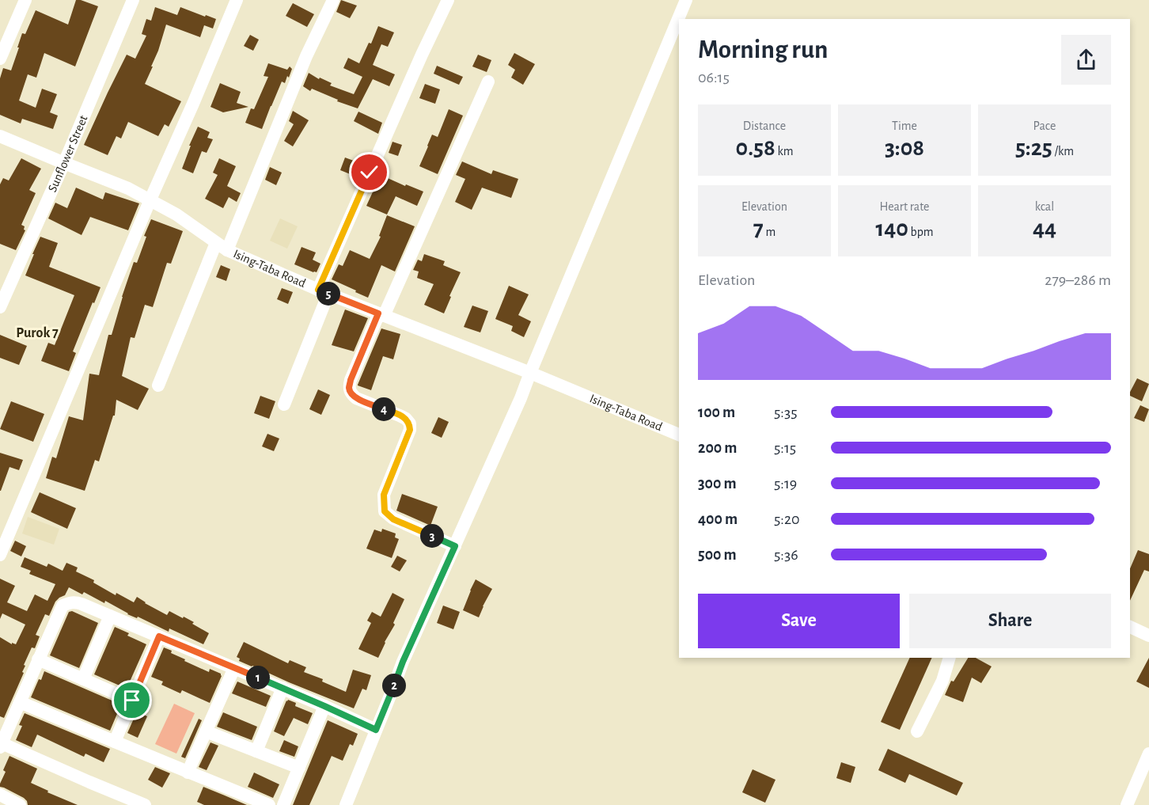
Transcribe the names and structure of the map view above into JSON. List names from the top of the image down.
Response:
{
  "streets": {
    "street": ["Sunflower Street", "Ising-Taba Road"]
  },
  "crossings": [
    ["Sunflower Street", "Ising-Taba Road"]
  ],
  "districts": ["Purok 7"],
  "page": {
    "heading": ["Morning run", "06:15"],
    "stats": [
      ["Distance", "0.58 km"],
      ["Time", "3:08"],
      ["Pace", "5:25 /km"],
      ["Elevation", "7 m"],
      ["Heart rate", "140 bpm"],
      ["kcal", "44"]
    ],
    "chart": ["Elevation", "279–286 m"],
    "pins": [
      "5",
      "4",
      "3",
      "1",
      "2"
    ],
    "list": [
      {
        "name": "100 m",
        "note": "5:35"
      },
      {
        "name": "200 m",
        "note": "5:15"
      },
      {
        "name": "300 m",
        "note": "5:19"
      },
      {
        "name": "400 m",
        "note": "5:20"
      },
      {
        "name": "500 m",
        "note": "5:36"
      }
    ],
    "buttons": ["Save", "Share"]
  }
}
